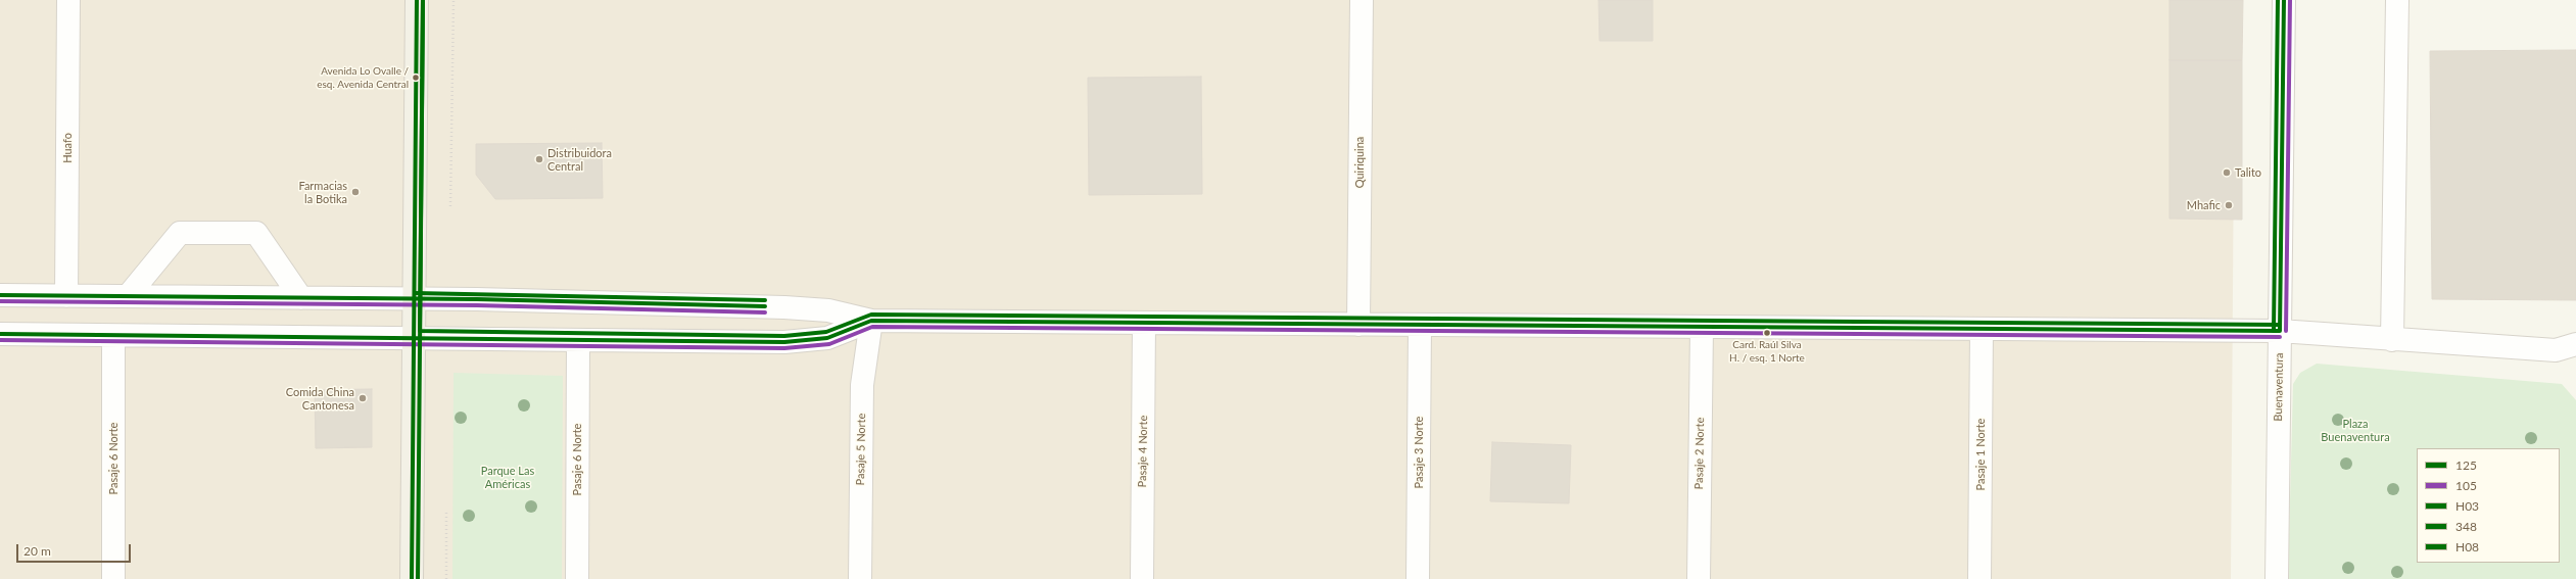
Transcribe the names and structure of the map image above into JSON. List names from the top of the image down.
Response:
{
  "streets": {
    "street": [
      "Huafo",
      "Quiriquina",
      "Buenaventura",
      "Pasaje 5 Norte",
      "Pasaje 4 Norte",
      "Pasaje 3 Norte",
      "Pasaje 2 Norte",
      "Pasaje 1 Norte",
      "Pasaje 6 Norte"
    ]
  },
  "parks": ["Plaza Buenaventura", "Parque Las Américas"],
  "places": [
    "Avenida Lo Ovalle / esq. Avenida Central",
    "Distribuidora Central",
    "Talito",
    "Farmacias la Botika",
    "Mhafic",
    "Card. Raúl Silva H. / esq. 1 Norte",
    "Comida China Cantonesa"
  ],
  "lines": [
    "transit line 125",
    "transit line 105",
    "transit line H03",
    "transit line 348",
    "transit line H08"
  ],
  "legend": [
    "125",
    "105",
    "H03",
    "348",
    "H08"
  ],
  "scale_bar": "20 m"
}
